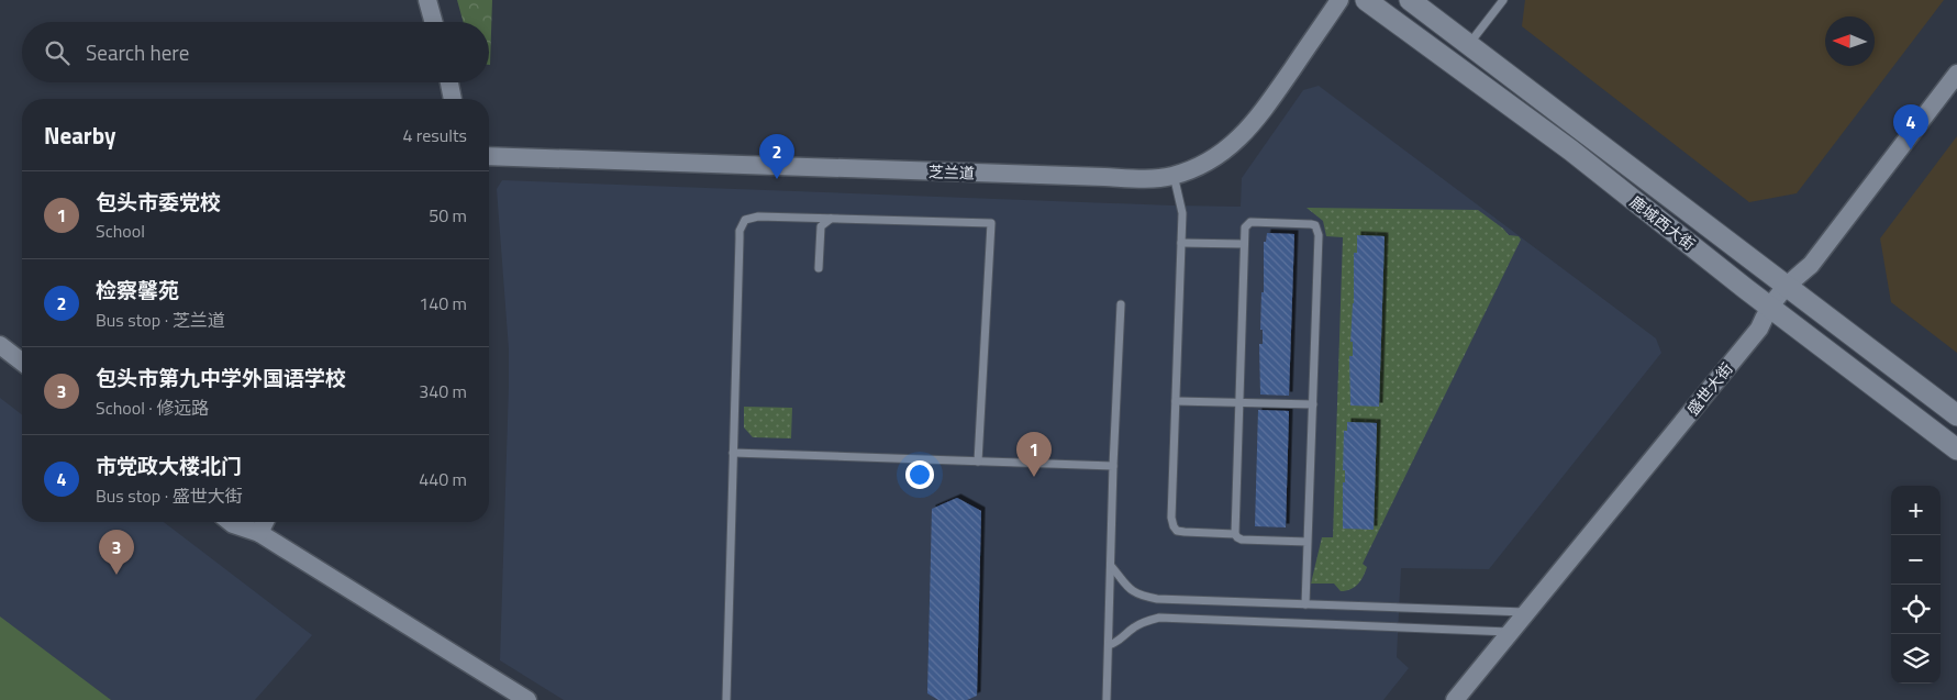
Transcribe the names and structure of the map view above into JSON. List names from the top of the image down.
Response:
{
  "streets": {
    "main road": ["鹿城西大街"],
    "street": ["芝兰道", "盛世大街"]
  },
  "crossings": [
    ["鹿城西大街", "盛世大街"]
  ],
  "north": "left",
  "page": {
    "search": "Search here",
    "heading": ["Nearby", "4 results"],
    "pins": [
      "4",
      "2",
      "1",
      "3"
    ],
    "list": [
      {
        "mark": "1",
        "name": "包头市委党校",
        "note": "School",
        "value": "50 m"
      },
      {
        "mark": "2",
        "name": "检察馨苑",
        "note": "Bus stop · 芝兰道",
        "value": "140 m"
      },
      {
        "mark": "3",
        "name": "包头市第九中学外国语学校",
        "note": "School · 修远路",
        "value": "340 m"
      },
      {
        "mark": "4",
        "name": "市党政大楼北门",
        "note": "Bus stop · 盛世大街",
        "value": "440 m"
      }
    ],
    "map_buttons": ["+", "−"]
  }
}
